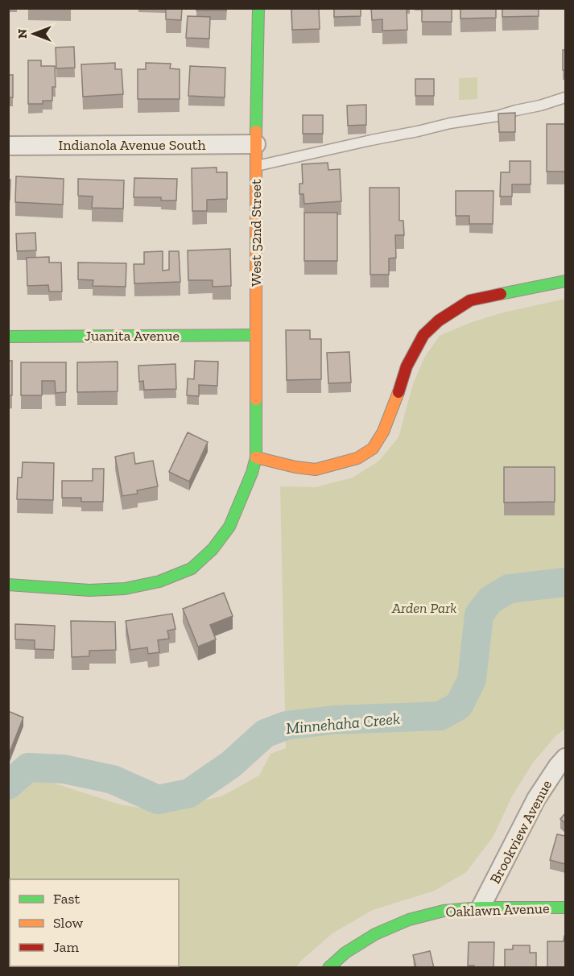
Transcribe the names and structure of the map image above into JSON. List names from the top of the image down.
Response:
{
  "streets": {
    "street": [
      "Indianola Avenue South",
      "West 52nd Street",
      "Juanita Avenue",
      "Brookview Avenue",
      "Oaklawn Avenue"
    ]
  },
  "crossings": [
    ["Indianola Avenue South", "West 52nd Street"],
    ["West 52nd Street", "Juanita Avenue"],
    ["Brookview Avenue", "Oaklawn Avenue"]
  ],
  "water": ["Minnehaha Creek"],
  "parks": ["Arden Park"],
  "legend": ["Fast", "Slow", "Jam"],
  "north": "left"
}
